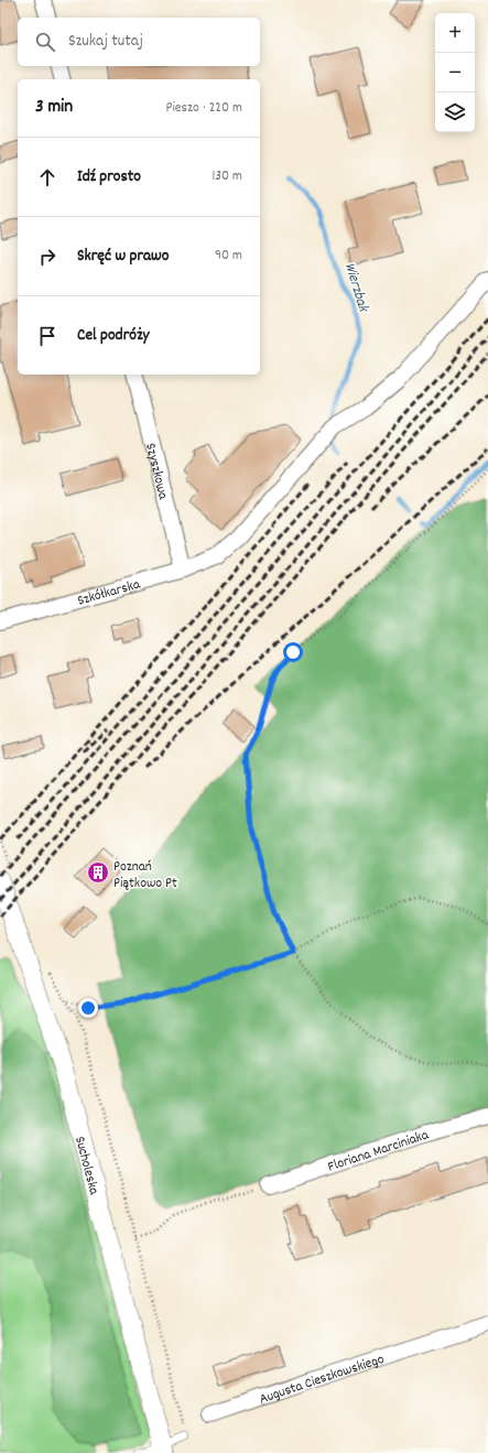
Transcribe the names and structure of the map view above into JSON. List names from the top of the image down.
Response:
{
  "streets": {
    "street": [
      "Szyszkowa",
      "Szkółkarska",
      "Floriana Marciniaka",
      "Sucholeska",
      "Augusta Cieszkowskiego"
    ]
  },
  "crossings": [
    ["Szyszkowa", "Szkółkarska"]
  ],
  "water": ["Wierzbak"],
  "places": {
    "building": ["Poznań Piątkowo Pt"]
  },
  "page": {
    "map_buttons": ["+", "−"],
    "search": "Szukaj tutaj",
    "heading": ["3 min", "Pieszo · 220 m"],
    "list": [
      ["Idź prosto", "130 m"],
      ["Skręć w prawo", "90 m"],
      "Cel podróży"
    ]
  }
}
